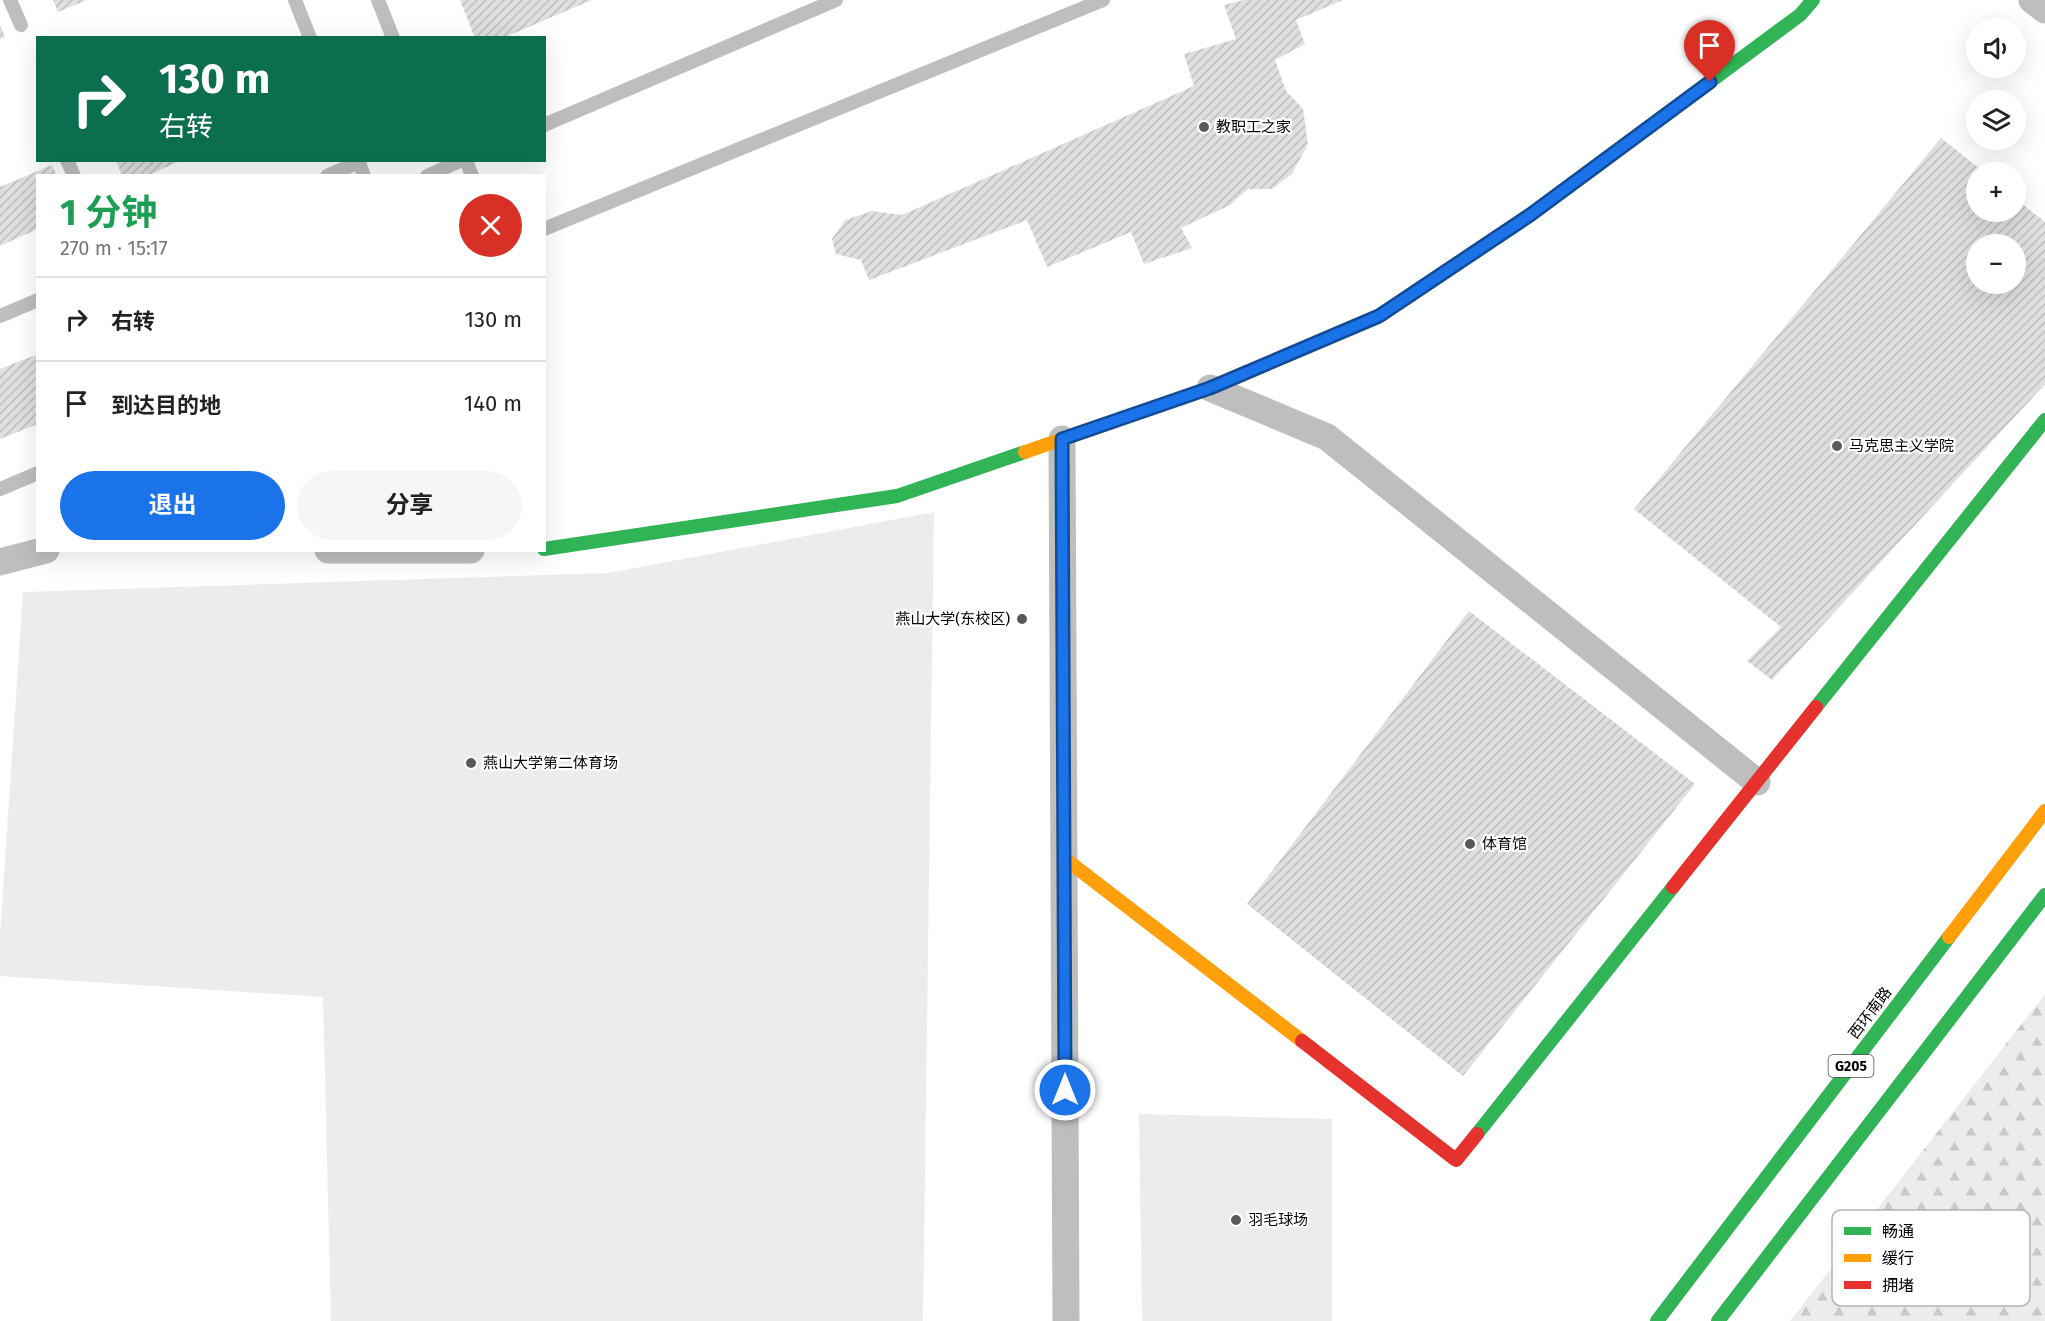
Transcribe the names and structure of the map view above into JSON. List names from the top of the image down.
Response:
{
  "streets": {
    "main road": ["西环南路", "G205"]
  },
  "places": [
    "教职工之家",
    "马克思主义学院",
    "燕山大学(东校区)",
    "燕山大学第二体育场",
    "体育馆",
    "羽毛球场"
  ],
  "legend": ["畅通", "缓行", "拥堵"],
  "page": {
    "map_buttons": ["+", "−"],
    "turn": ["130 m", "右转"],
    "heading": ["1 分钟", "270 m · 15:17"],
    "list": [
      {
        "name": "右转",
        "value": "130 m"
      },
      {
        "name": "到达目的地",
        "value": "140 m"
      }
    ],
    "buttons": ["退出", "分享"]
  }
}
